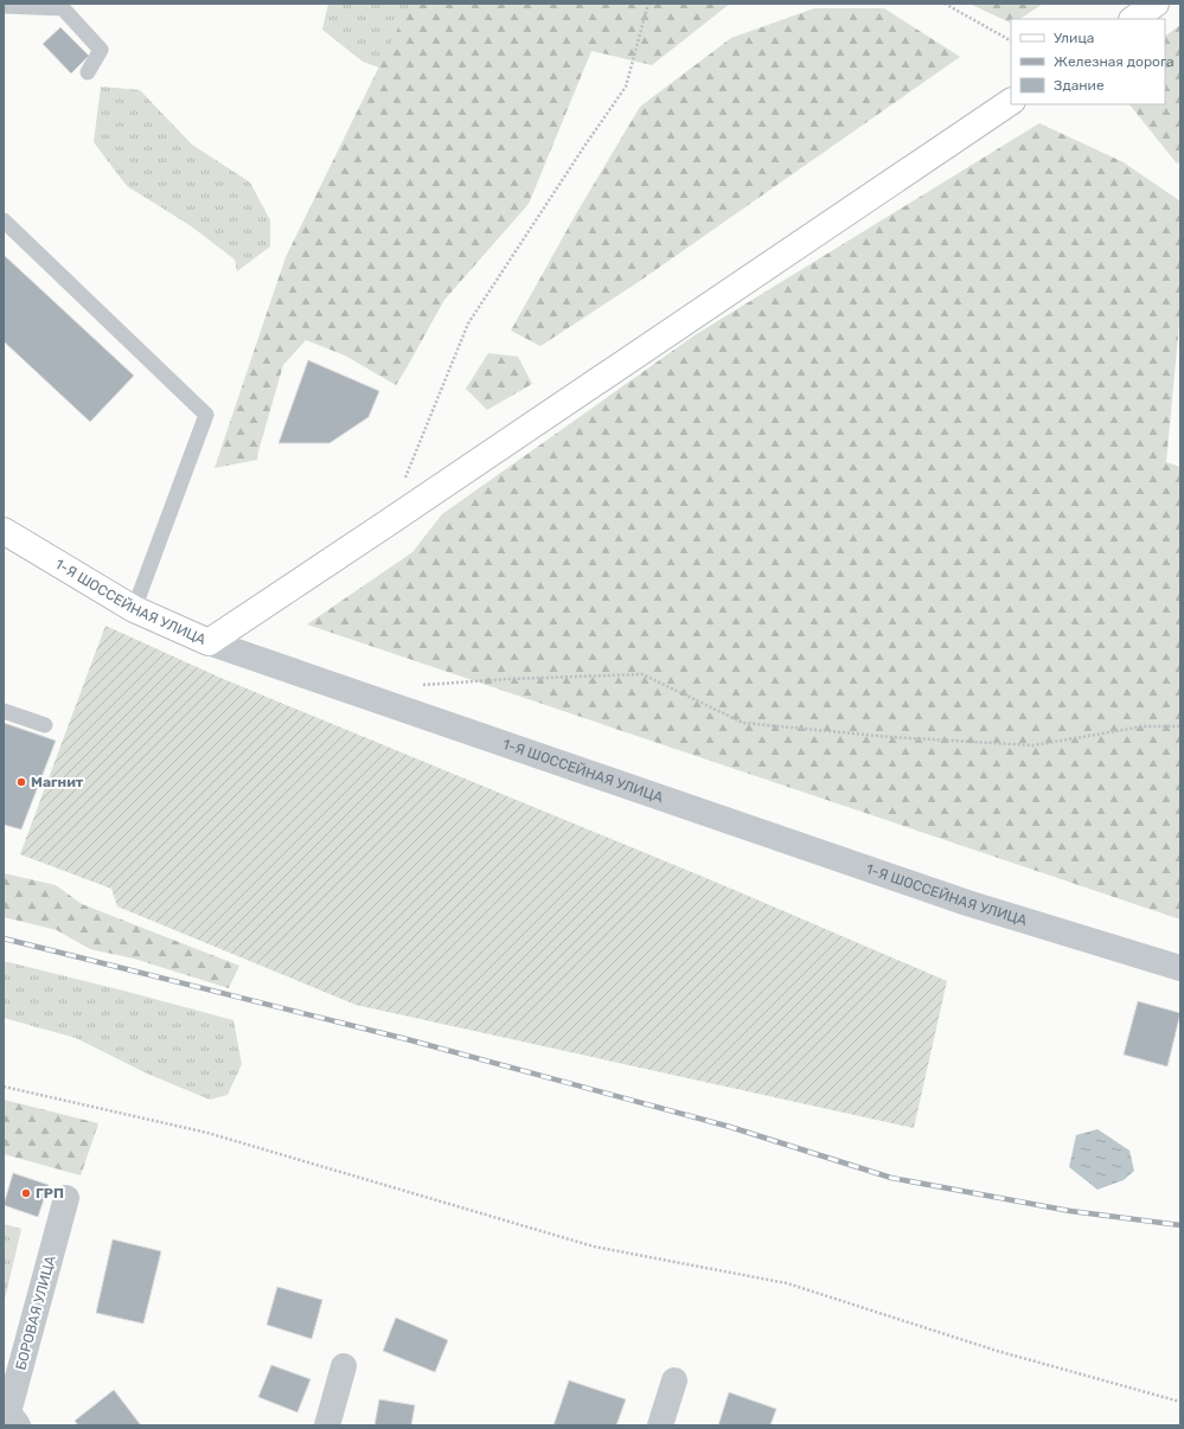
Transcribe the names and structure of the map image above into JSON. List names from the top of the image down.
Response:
{
  "streets": {
    "street": ["1-Я ШОССЕЙНАЯ УЛИЦА", "БОРОВАЯ УЛИЦА"]
  },
  "places": ["Магнит", "ГРП"],
  "legend": ["Улица", "Железная дорога", "Здание"]
}
